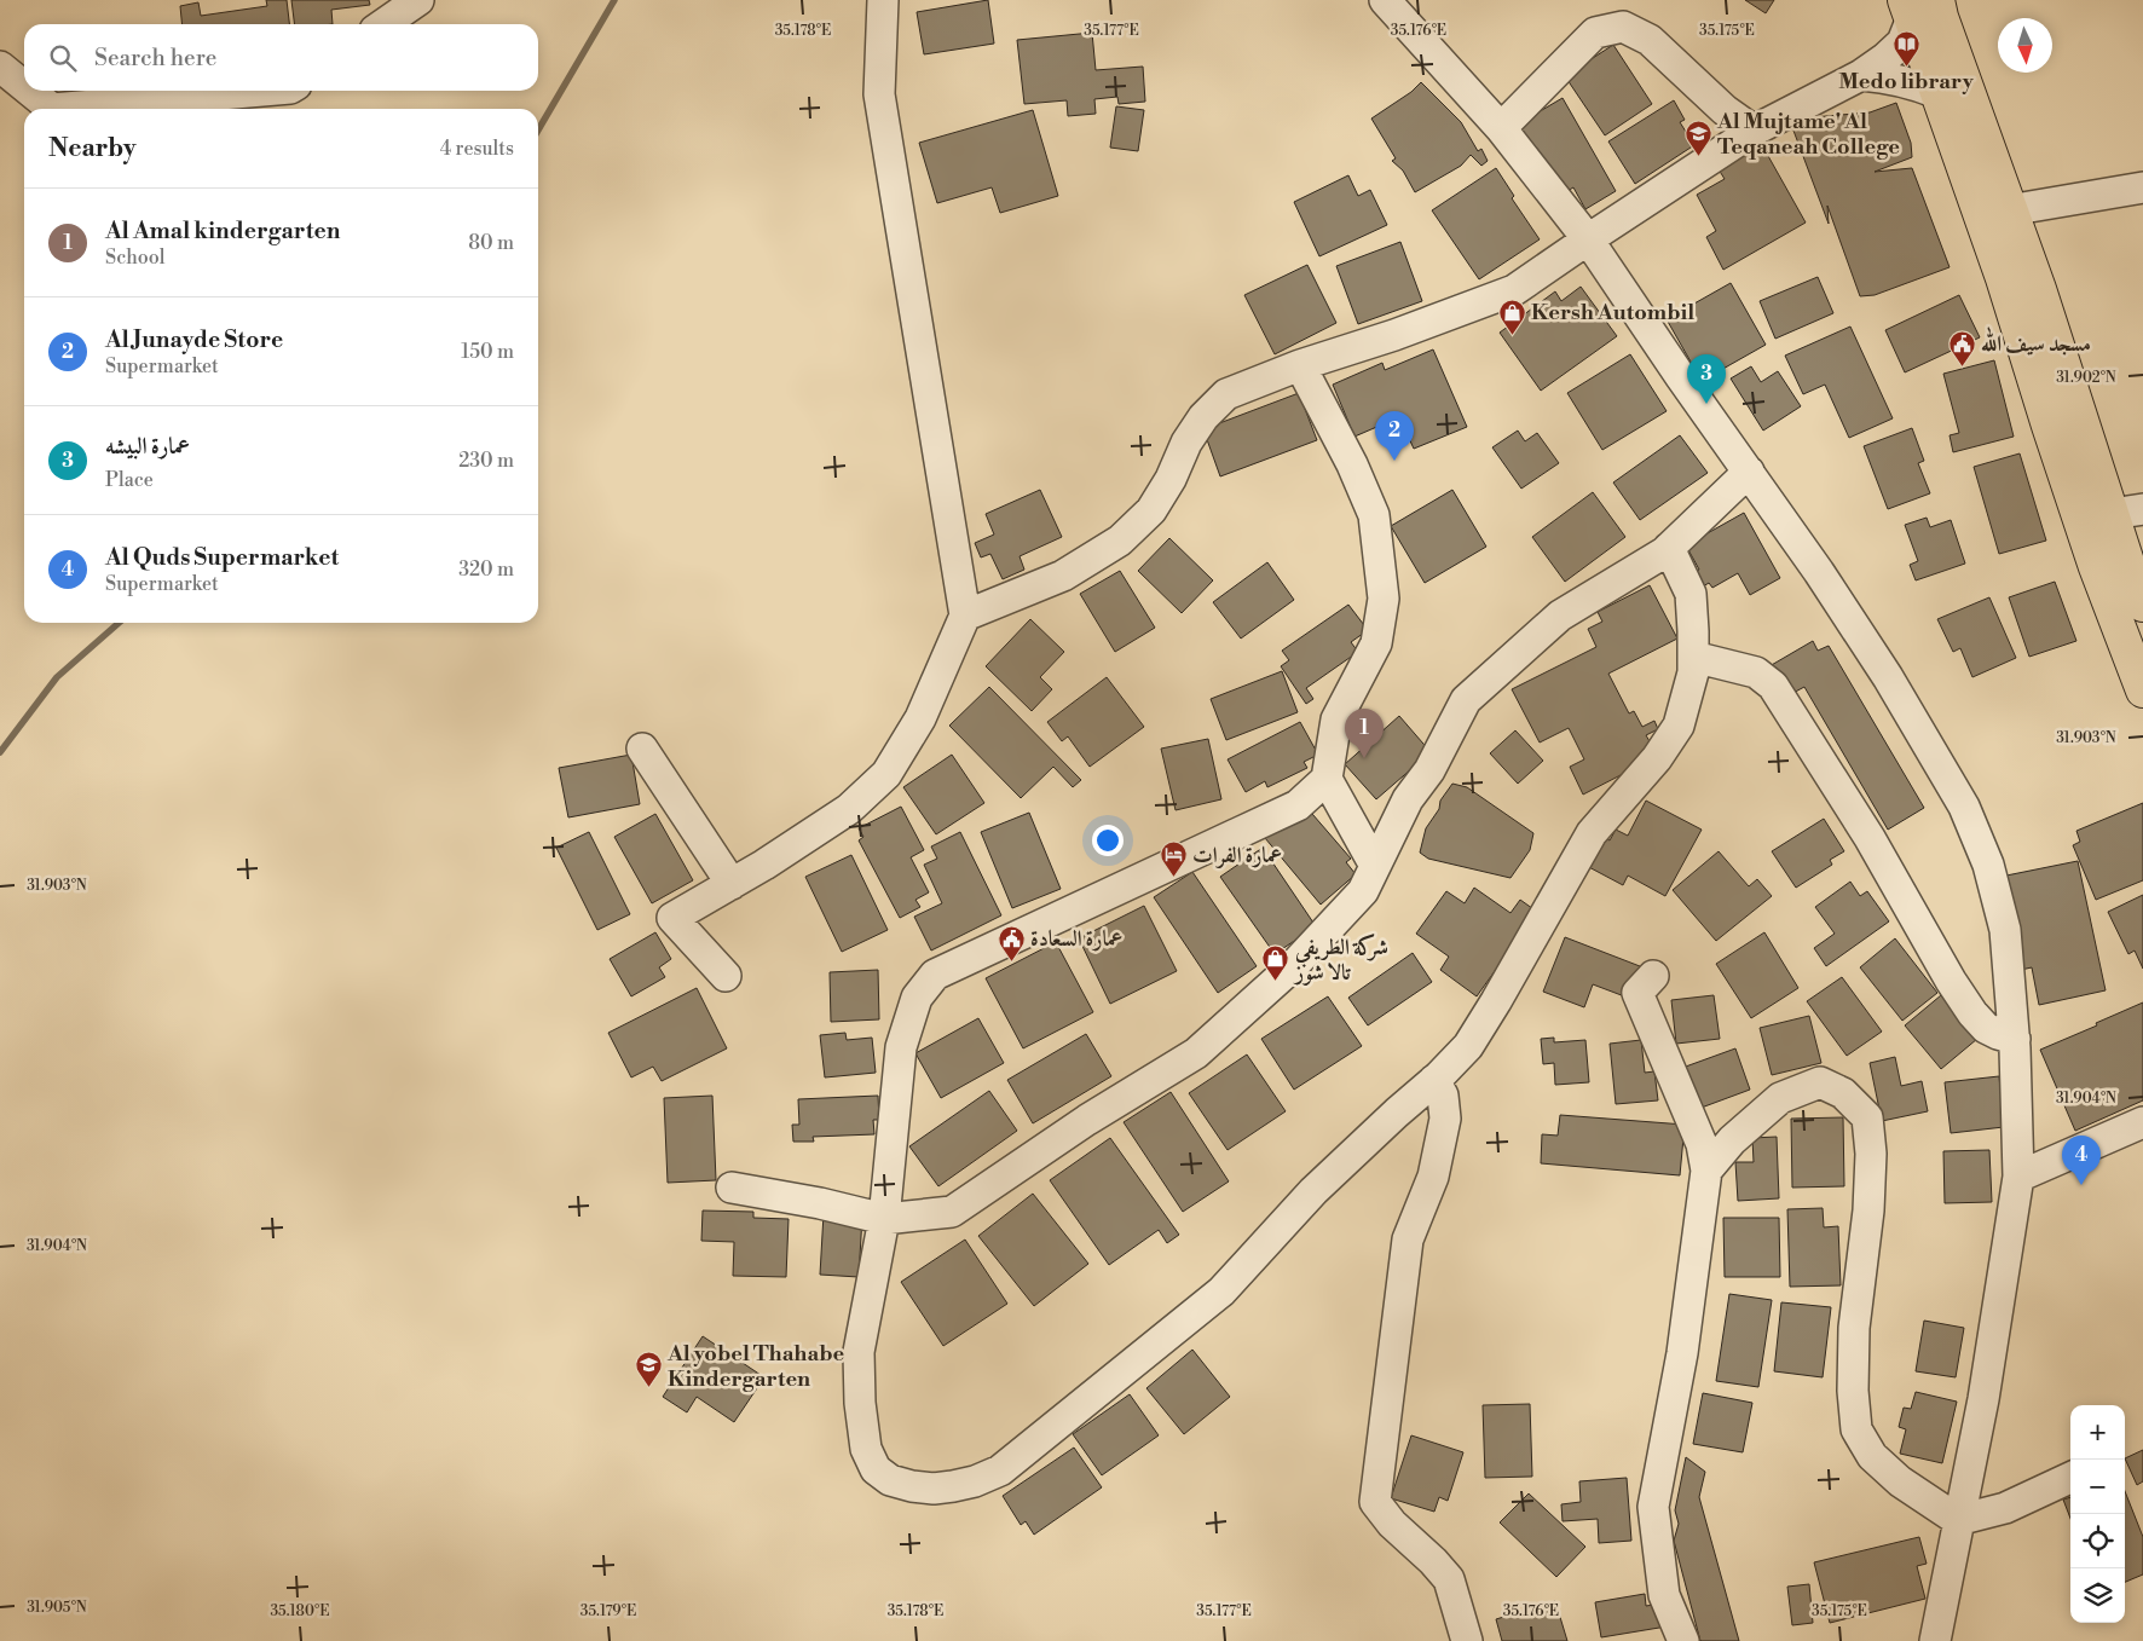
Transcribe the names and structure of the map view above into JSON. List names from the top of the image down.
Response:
{
  "places": {
    "library": ["Medo library"],
    "school or university": ["Al Mujtame' Al Teqaneah College", "Al yobel Thahabe Kindergarten"],
    "shop": ["Kersh Autombil", "شركة الطريفي تالا شوز"],
    "public building": ["مسجد سيف الله", "عمارة السعادة"],
    "hotel": ["عمارة الفرات"]
  },
  "north": "bottom",
  "page": {
    "search": "Search here",
    "heading": ["Nearby", "4 results"],
    "list": [
      {
        "mark": "1",
        "name": "Al Amal kindergarten",
        "note": "School",
        "value": "80 m"
      },
      {
        "mark": "2",
        "name": "Al Junayde Store",
        "note": "Supermarket",
        "value": "150 m"
      },
      {
        "mark": "3",
        "name": "عمارة البيشه",
        "note": "Place",
        "value": "230 m"
      },
      {
        "mark": "4",
        "name": "Al Quds Supermarket",
        "note": "Supermarket",
        "value": "320 m"
      }
    ],
    "pins": [
      "3",
      "2",
      "1",
      "4"
    ],
    "map_buttons": ["+", "−"]
  },
  "coordinates": [
    "35.178°E",
    "35.177°E",
    "35.176°E",
    "35.175°E",
    "31.902°N",
    "31.903°N",
    "31.904°N",
    "31.905°N",
    "35.180°E",
    "35.179°E"
  ]
}
